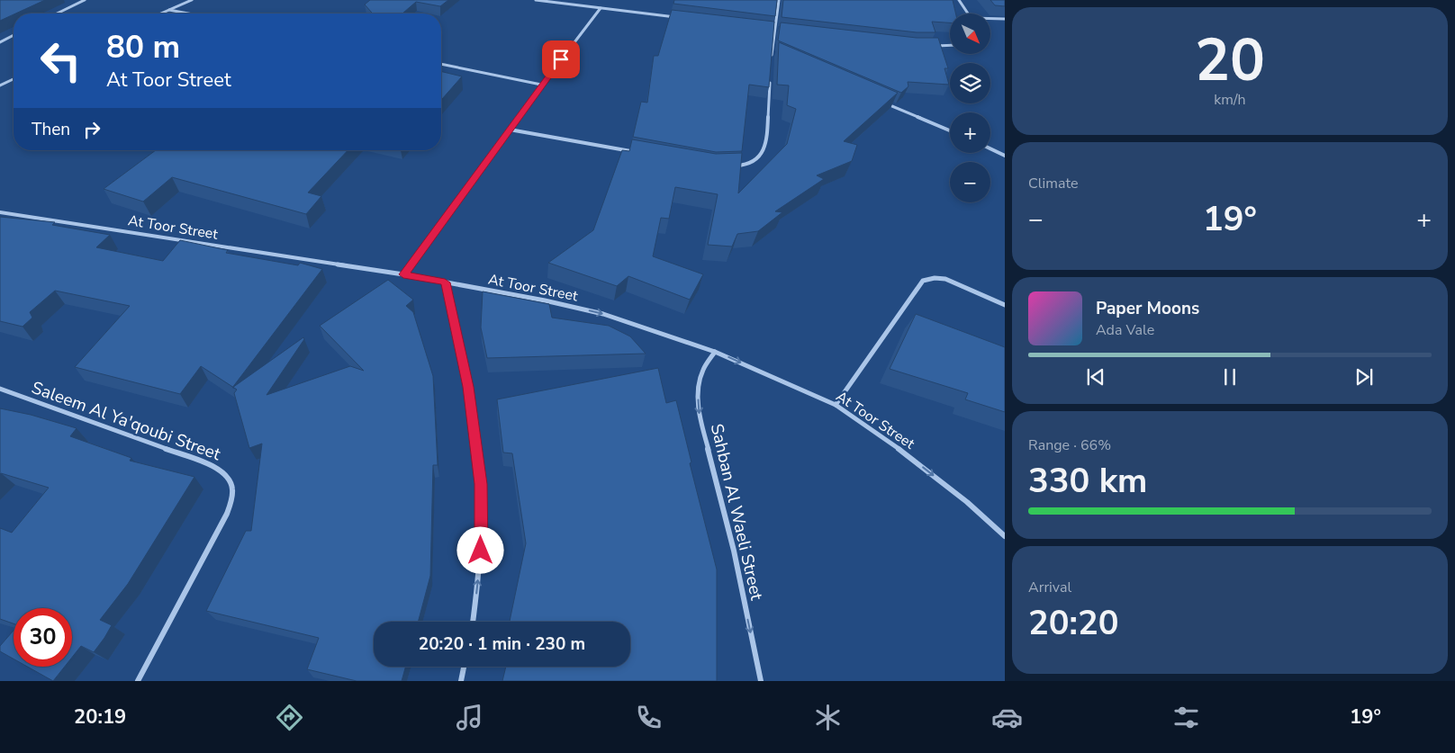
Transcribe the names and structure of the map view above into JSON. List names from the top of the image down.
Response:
{
  "streets": {
    "street": ["At Toor Street", "Saleem Al Ya'qoubi Street", "Sahban Al Waeli Street"]
  },
  "crossings": [
    ["At Toor Street", "Sahban Al Waeli Street"]
  ],
  "one_way": ["At Toor Street", "Sahban Al Waeli Street"],
  "north": "bottom right",
  "page": {
    "tile": [
      ["20", "km/h"],
      "Climate",
      ["Range · 66%", "330 km"],
      ["Arrival", "20:20"]
    ],
    "map_buttons": ["+", "−"],
    "turn": ["80 m", "At Toor Street"],
    "then": "Then",
    "heat": ["−", "19°", "+"],
    "song": ["Paper Moons", "Ada Vale"],
    "limit": "30",
    "trip": "20:20 · 1 min · 230 m",
    "tabs": ["20:19", "19°"]
  }
}
